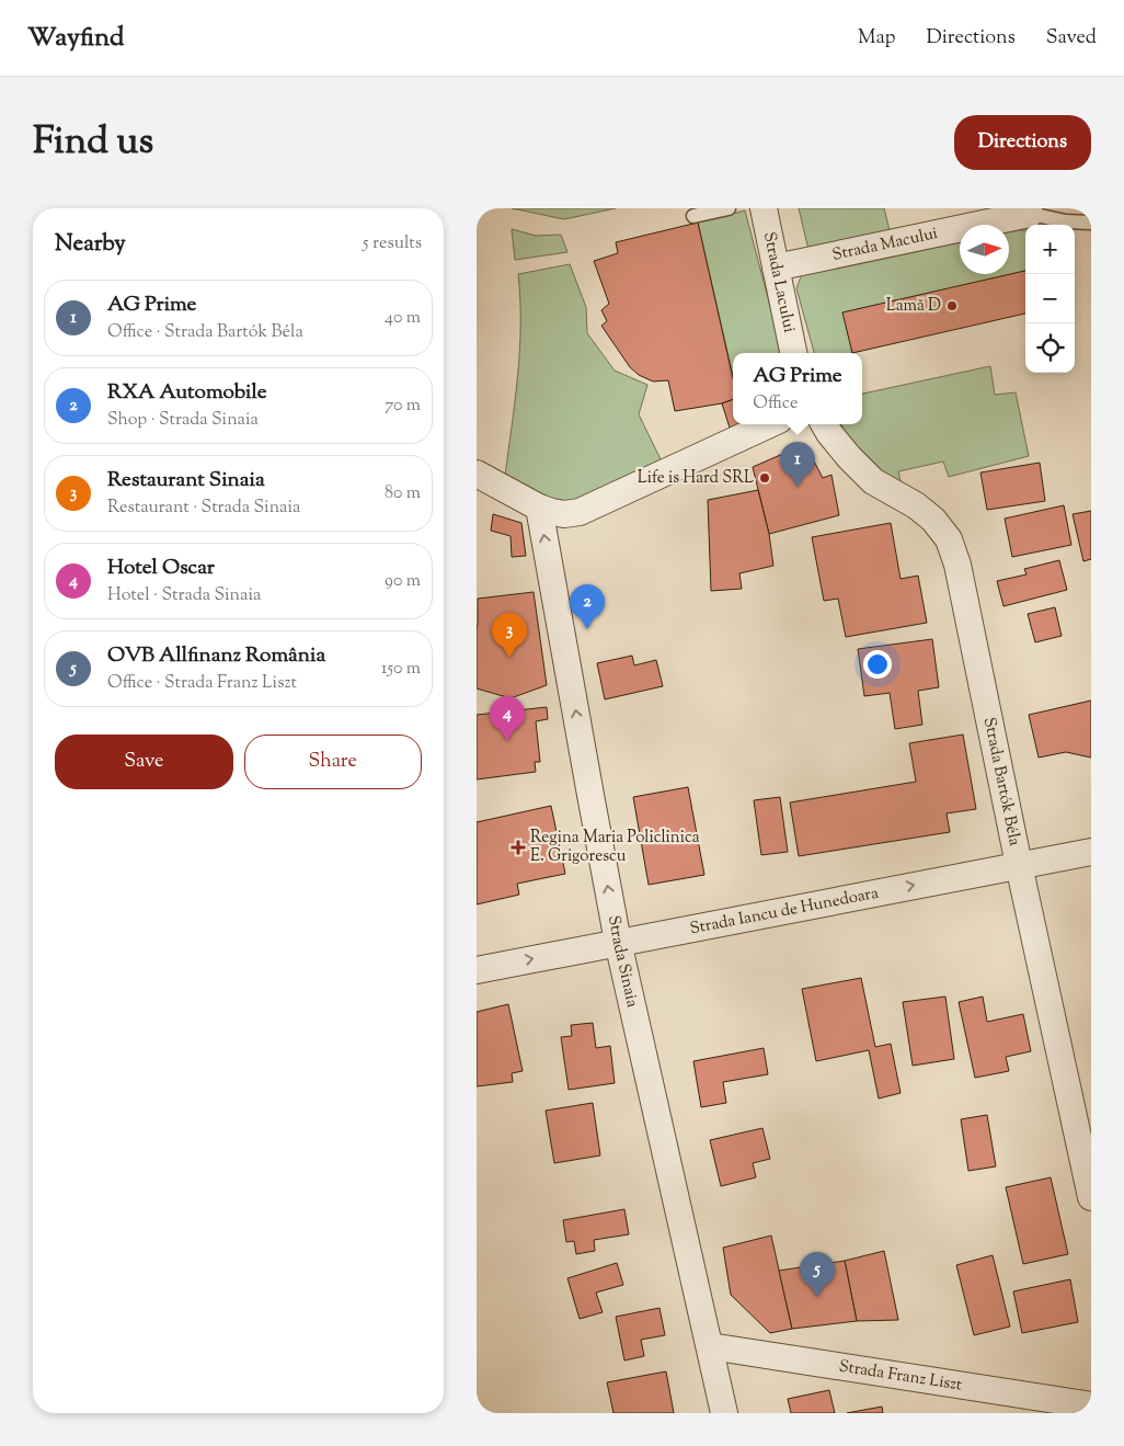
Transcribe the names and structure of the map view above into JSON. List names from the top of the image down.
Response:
{
  "streets": {
    "street": [
      "Strada Macului",
      "Strada Lacului",
      "Strada Bartók Béla",
      "Strada Iancu de Hunedoara",
      "Strada Sinaia",
      "Strada Franz Liszt"
    ]
  },
  "crossings": [
    ["Strada Macului", "Strada Lacului"],
    ["Strada Bartók Béla", "Strada Iancu de Hunedoara"],
    ["Strada Iancu de Hunedoara", "Strada Sinaia"],
    ["Strada Sinaia", "Strada Franz Liszt"]
  ],
  "one_way": ["Strada Iancu de Hunedoara", "Strada Sinaia"],
  "places": {
    "other": ["Lamă D", "Life is Hard SRL"],
    "health": ["Regina Maria Policlinica E. Grigorescu"]
  },
  "north": "right",
  "page": {
    "header": "Wayfind",
    "nav": ["Map", "Directions", "Saved"],
    "title": "Find us",
    "buttons": [
      "Directions",
      ["Save", "Share"]
    ],
    "heading": ["Nearby", "5 results"],
    "map_buttons": ["+", "−"],
    "list": [
      {
        "mark": "1",
        "name": "AG Prime",
        "note": "Office · Strada Bartók Béla",
        "value": "40 m"
      },
      {
        "mark": "2",
        "name": "RXA Automobile",
        "note": "Shop · Strada Sinaia",
        "value": "70 m"
      },
      {
        "mark": "3",
        "name": "Restaurant Sinaia",
        "note": "Restaurant · Strada Sinaia",
        "value": "80 m"
      },
      {
        "mark": "4",
        "name": "Hotel Oscar",
        "note": "Hotel · Strada Sinaia",
        "value": "90 m"
      },
      {
        "mark": "5",
        "name": "OVB Allfinanz România",
        "note": "Office · Strada Franz Liszt",
        "value": "150 m"
      }
    ],
    "popup": ["AG Prime", "Office"],
    "pins": [
      "1",
      "2",
      "3",
      "4",
      "5"
    ]
  }
}
